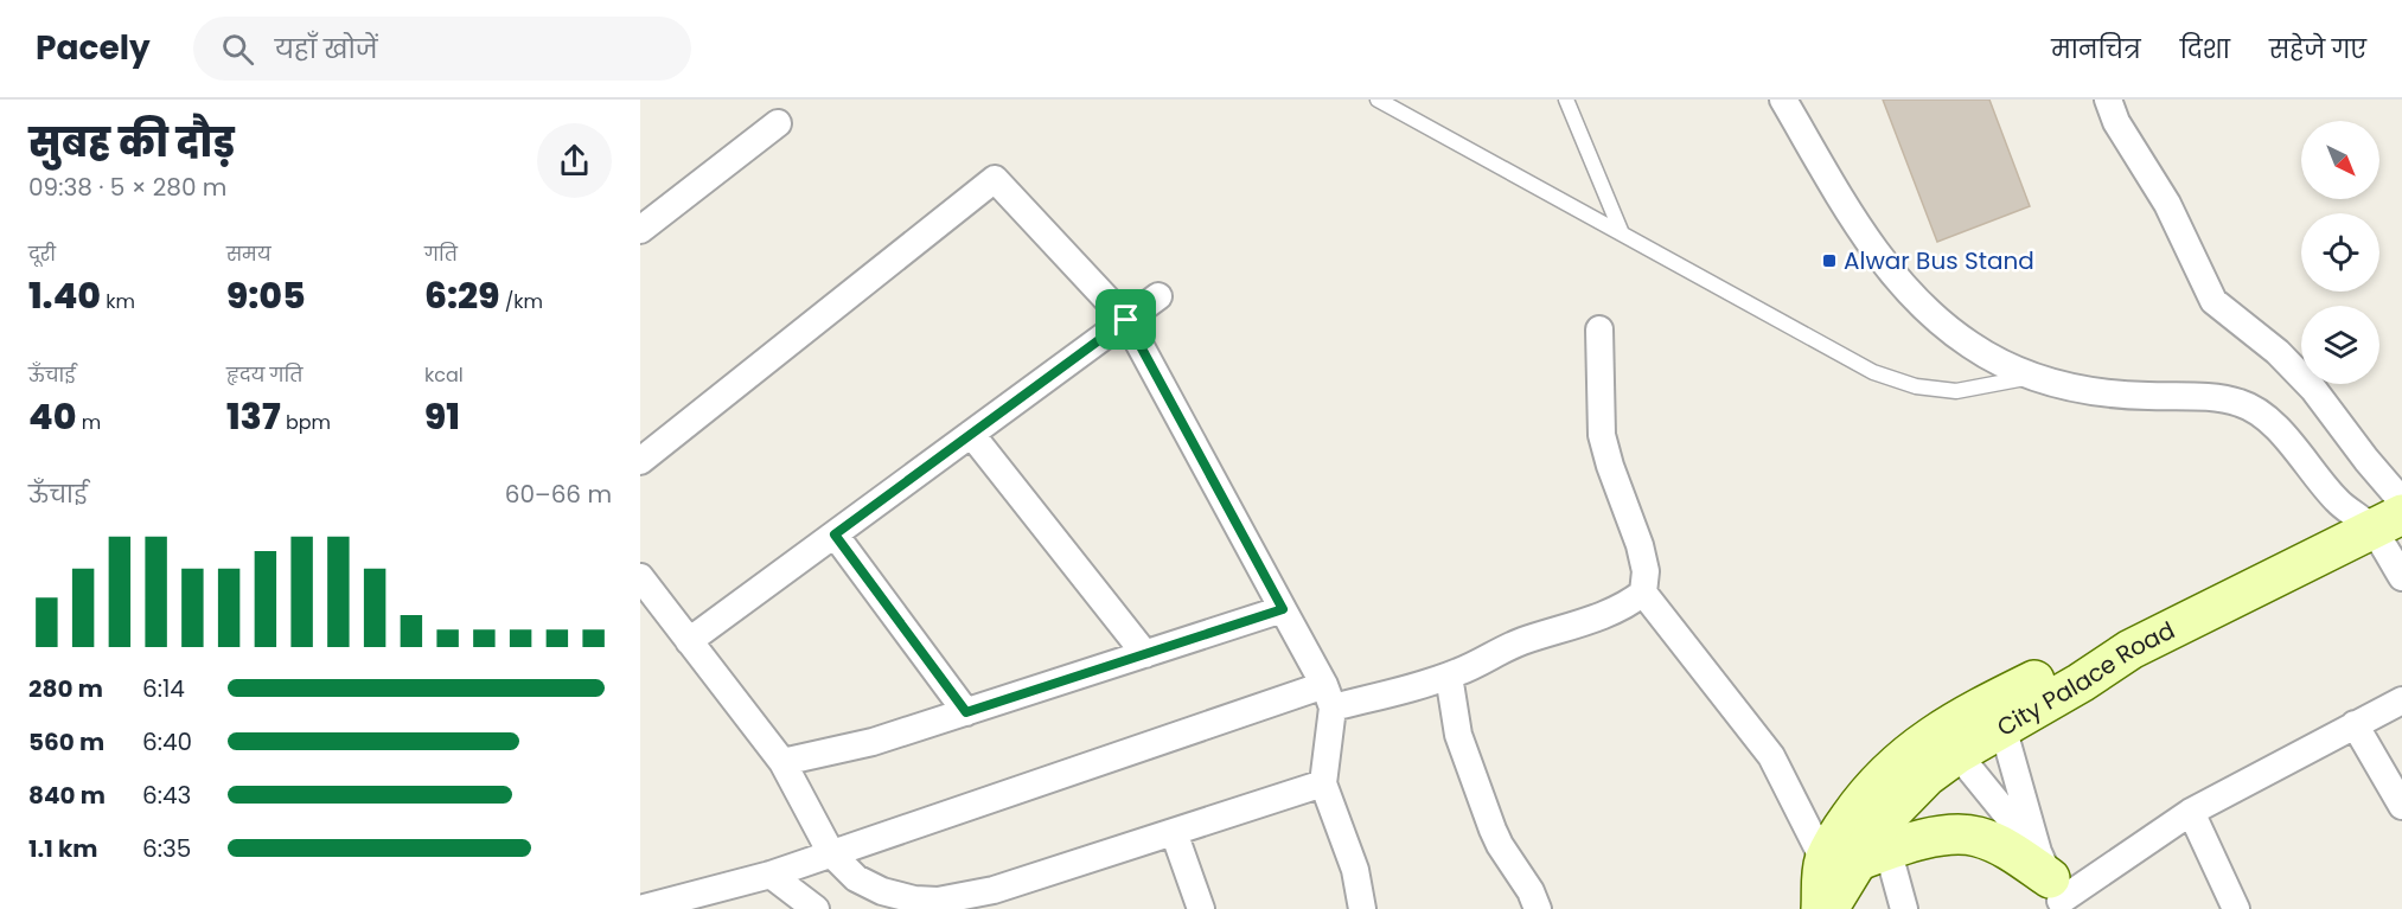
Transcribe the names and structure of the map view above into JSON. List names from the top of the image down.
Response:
{
  "streets": {
    "street": ["City Palace Road"]
  },
  "places": {
    "transit": ["Alwar Bus Stand"]
  },
  "north": "bottom right",
  "page": {
    "header": "Pacely",
    "search": "यहाँ खोजें",
    "nav": ["मानचित्र", "दिशा", "सहेजे गए"],
    "heading": ["सुबह की दौड़", "09:38 · 5 × 280 m"],
    "stats": [
      ["दूरी", "1.40 km"],
      ["समय", "9:05"],
      ["गति", "6:29 /km"],
      ["ऊँचाई", "40 m"],
      ["हृदय गति", "137 bpm"],
      ["kcal", "91"]
    ],
    "chart": ["ऊँचाई", "60–66 m"],
    "list": [
      {
        "name": "280 m",
        "note": "6:14"
      },
      {
        "name": "560 m",
        "note": "6:40"
      },
      {
        "name": "840 m",
        "note": "6:43"
      },
      {
        "name": "1.1 km",
        "note": "6:35"
      }
    ]
  }
}
